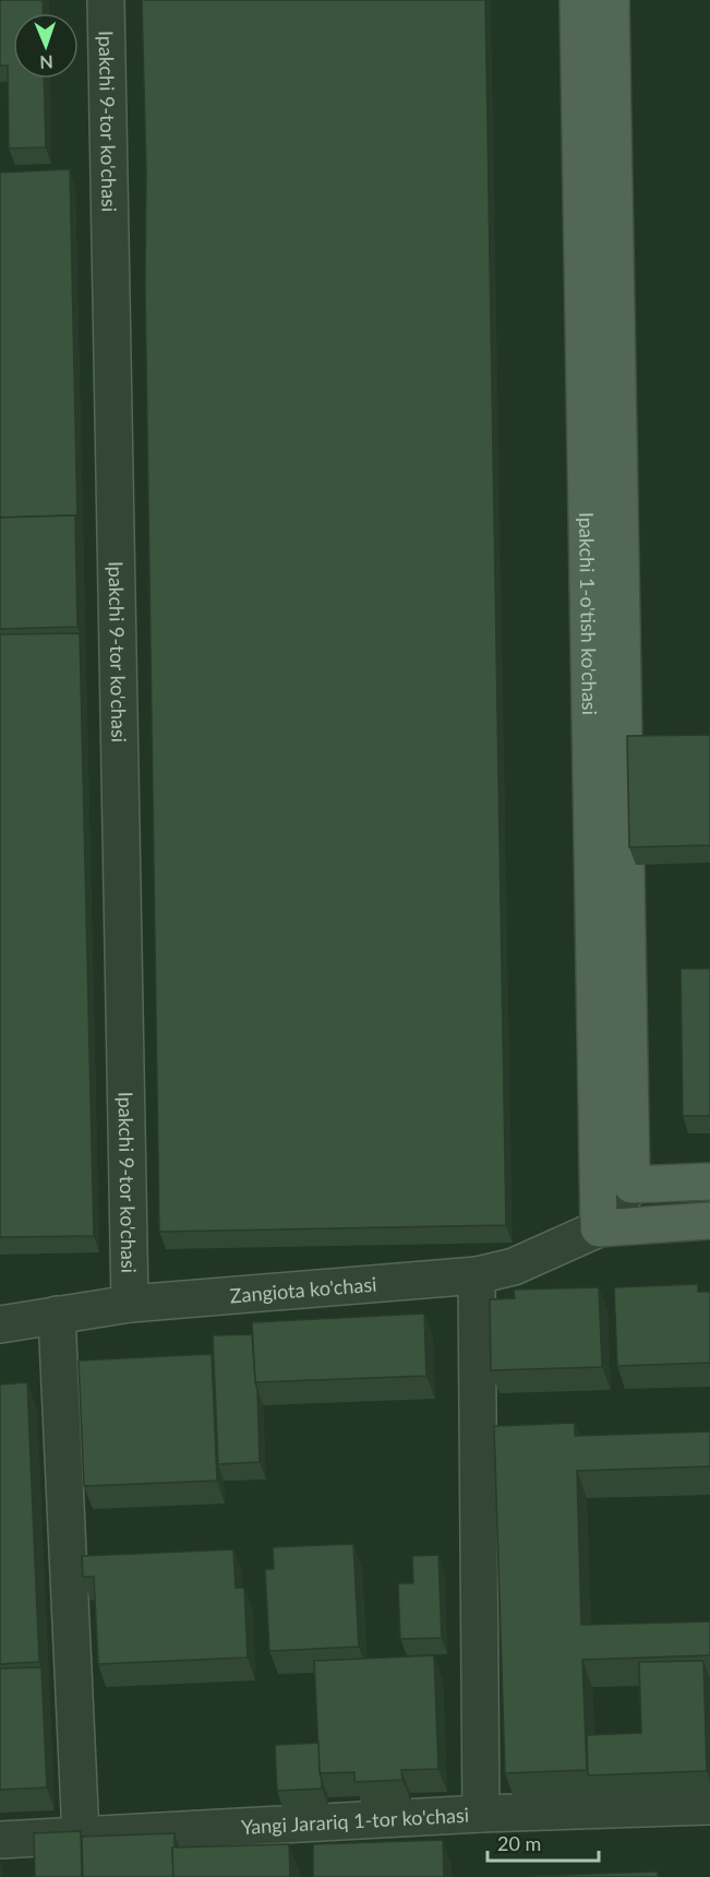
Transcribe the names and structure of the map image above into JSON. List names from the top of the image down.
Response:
{
  "streets": {
    "main road": ["Ipakchi 1-o'tish ko'chasi", "Zangiota ko'chasi"],
    "street": ["Ipakchi 9-tor ko'chasi", "Yangi Jarariq 1-tor ko'chasi"]
  },
  "crossings": [
    ["Ipakchi 9-tor ko'chasi", "Zangiota ko'chasi"],
    ["Ipakchi 1-o'tish ko'chasi", "Zangiota ko'chasi"]
  ],
  "scale_bar": "20 m",
  "north": "bottom"
}
